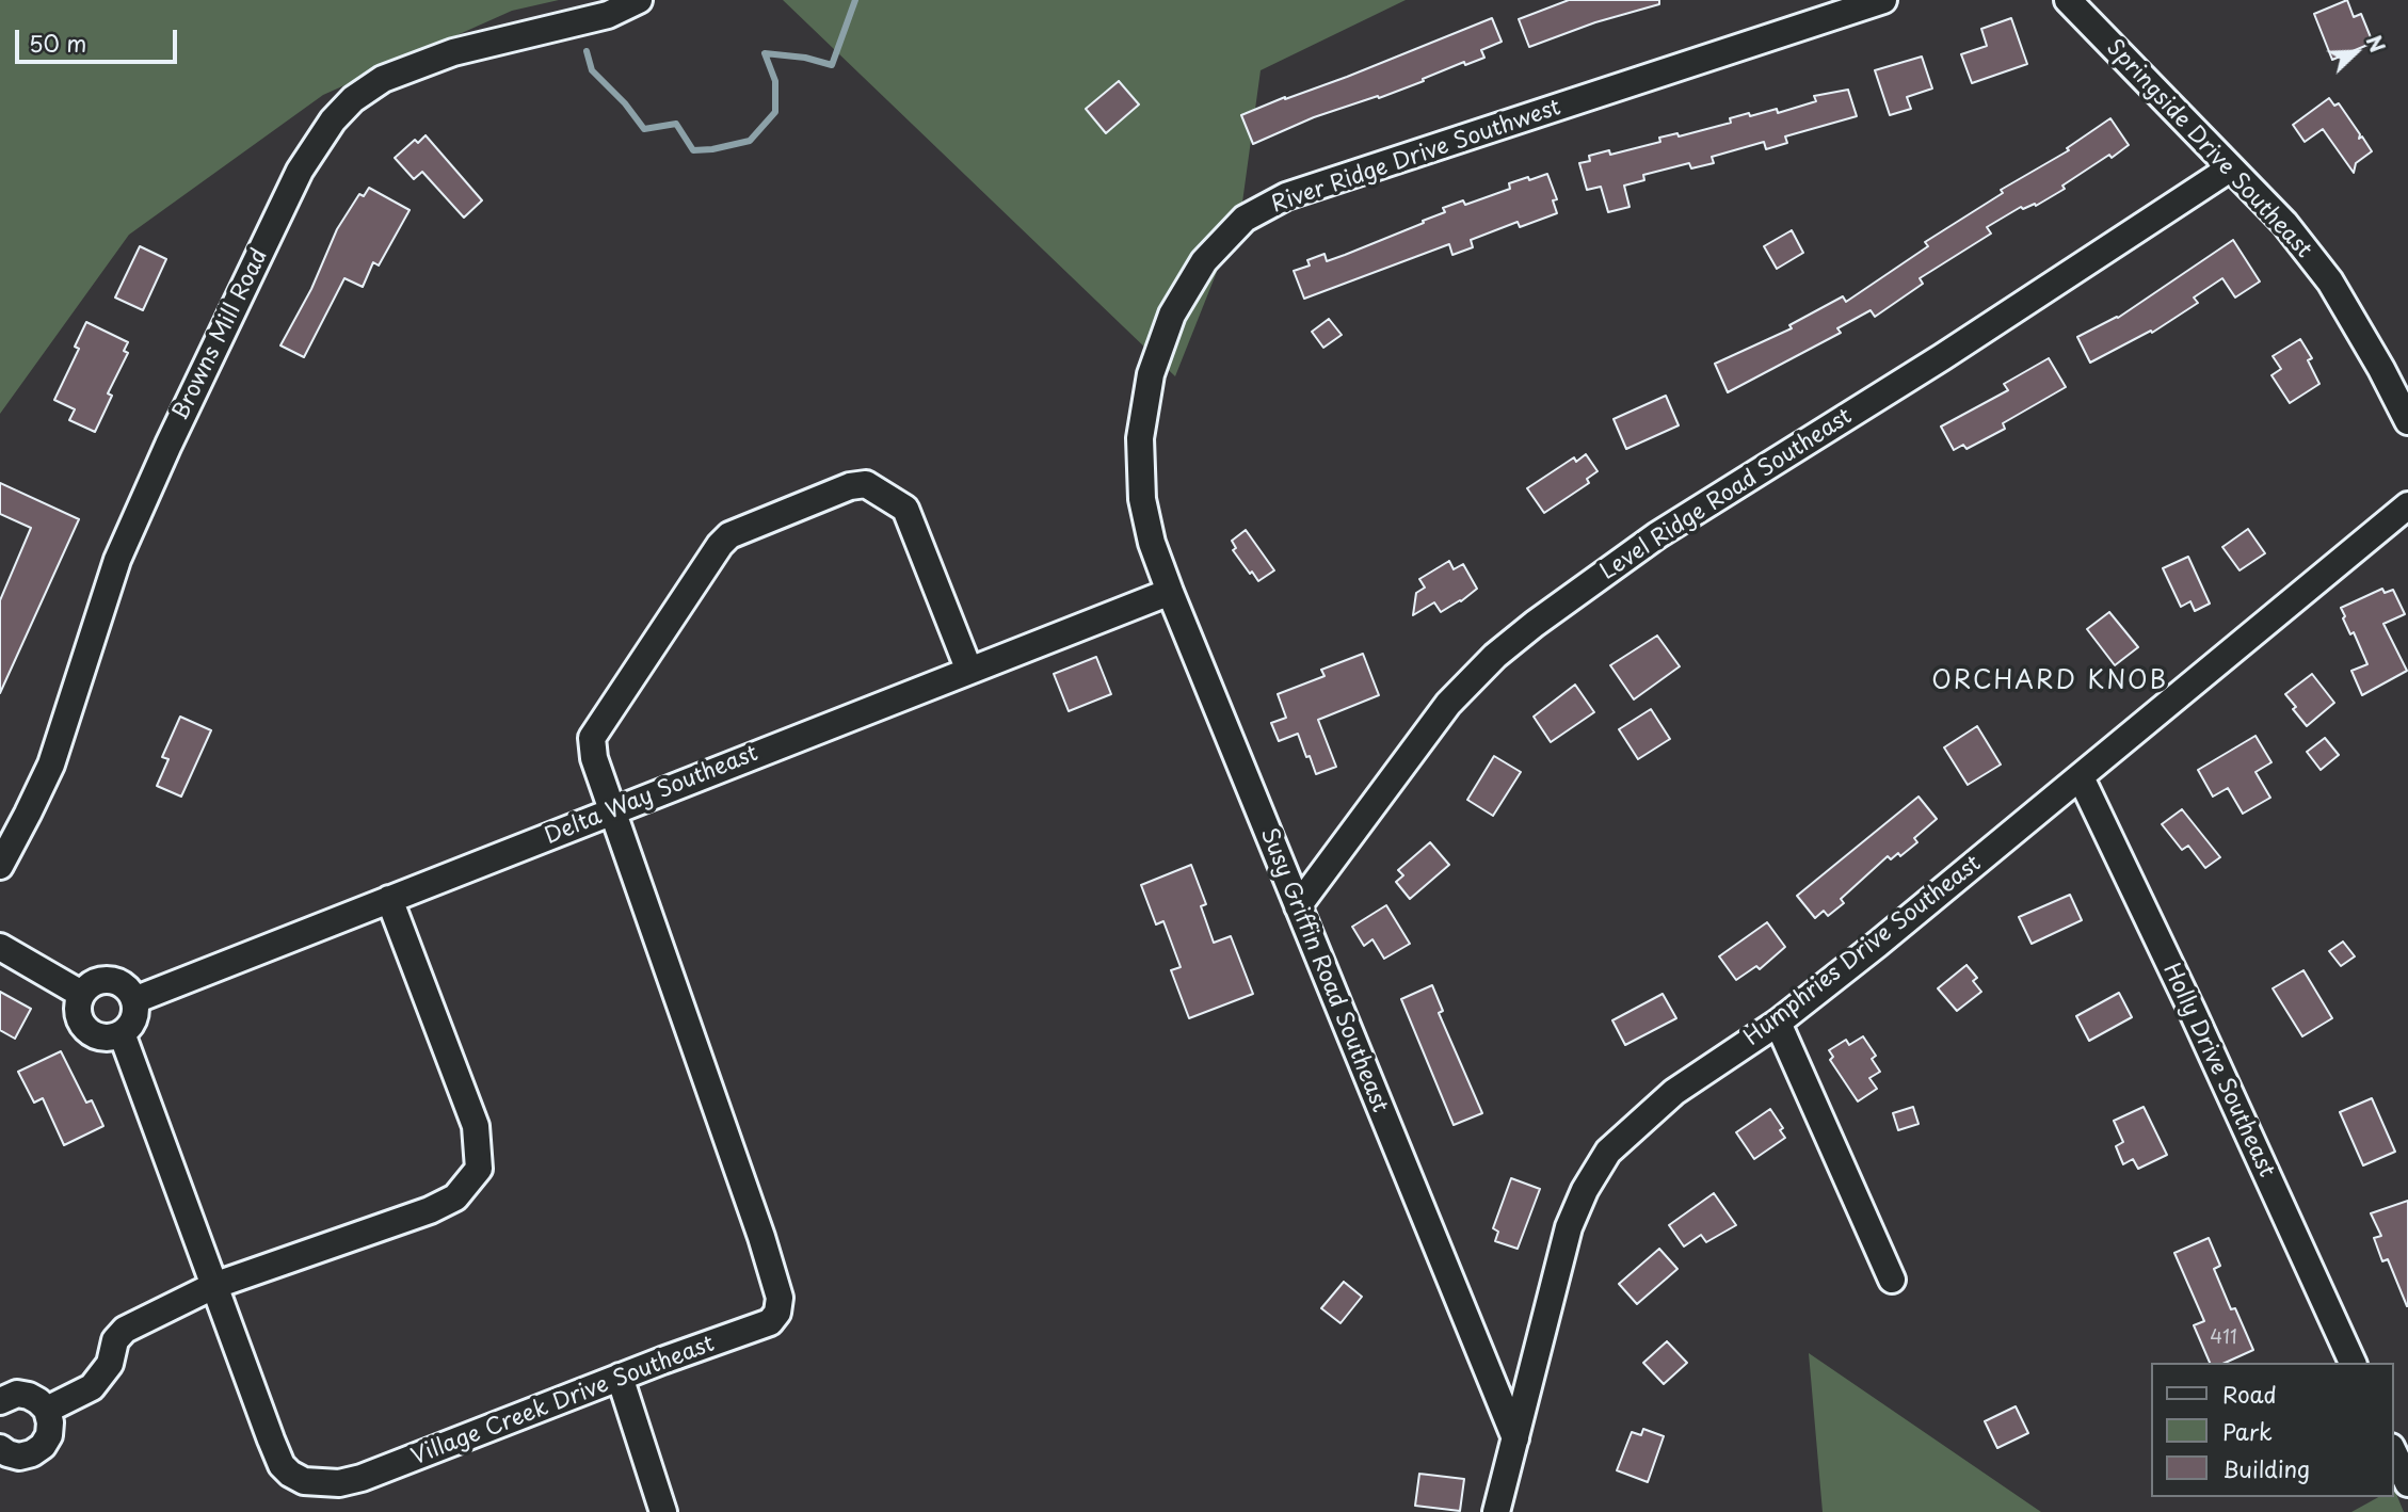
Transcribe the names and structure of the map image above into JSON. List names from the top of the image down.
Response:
{
  "streets": {
    "street": [
      "Springside Drive Southeast",
      "River Ridge Drive Southwest",
      "Browns Mill Road",
      "Level Ridge Road Southeast",
      "Delta Way Southeast",
      "Humphries Drive Southeast",
      "Susy Griffin Road Southeast",
      "Holly Drive Southeast",
      "Village Creek Drive Southeast"
    ]
  },
  "crossings": [
    ["Springside Drive Southeast", "Level Ridge Road Southeast"],
    ["River Ridge Drive Southwest", "Susy Griffin Road Southeast"],
    ["Level Ridge Road Southeast", "Susy Griffin Road Southeast"],
    ["Delta Way Southeast", "Susy Griffin Road Southeast"],
    ["Delta Way Southeast", "Village Creek Drive Southeast"],
    ["Humphries Drive Southeast", "Susy Griffin Road Southeast"],
    ["Humphries Drive Southeast", "Holly Drive Southeast"]
  ],
  "districts": ["ORCHARD KNOB"],
  "house_numbers": ["411"],
  "legend": ["Road", "Park", "Building"],
  "scale_bar": "50 m",
  "north": "top right"
}
